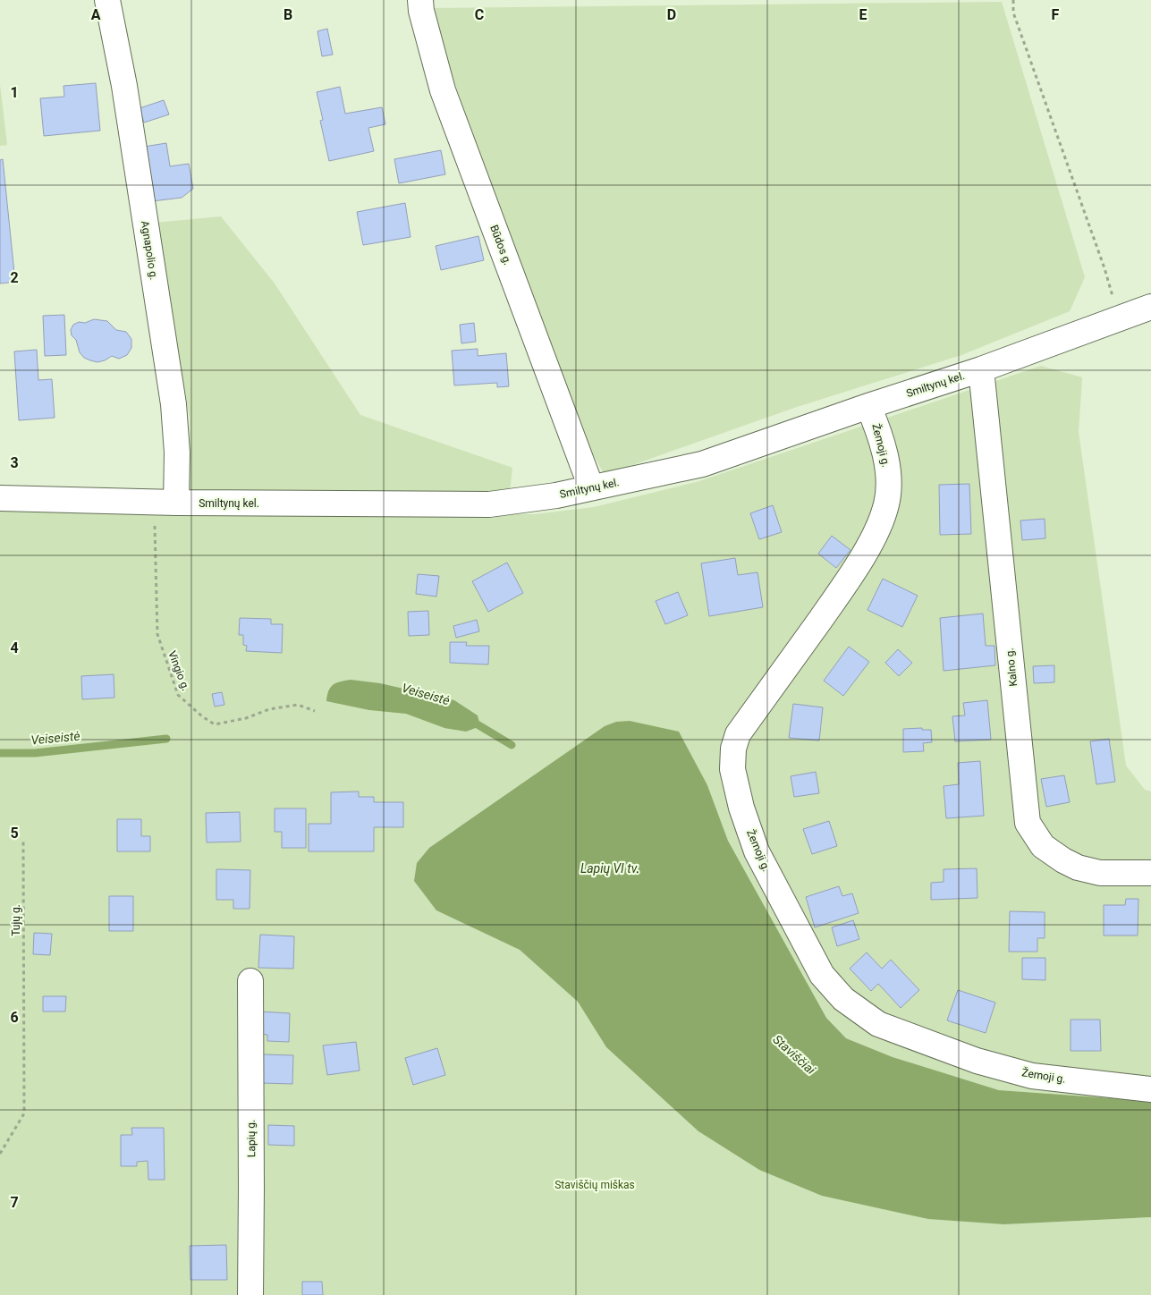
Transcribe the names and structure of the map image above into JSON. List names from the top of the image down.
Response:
{
  "streets": {
    "street": [
      "Būdos g.",
      "Agnapolio g.",
      "Smiltynų kel.",
      "Žemoji g.",
      "Kalno g.",
      "Lapių g."
    ],
    "path": ["Vingio g.", "Tujų g."]
  },
  "crossings": [
    ["Būdos g.", "Smiltynų kel."],
    ["Agnapolio g.", "Smiltynų kel."],
    ["Agnapolio g.", "Vingio g."],
    ["Smiltynų kel.", "Žemoji g."],
    ["Smiltynų kel.", "Kalno g."],
    ["Smiltynų kel.", "Vingio g."]
  ],
  "water": ["Veiseistė", "Lapių VI tv.", "Staviščiai"],
  "parks": ["Staviščių miškas"],
  "grid": {
    "columns": [
      "A",
      "B",
      "C",
      "D",
      "E",
      "F"
    ],
    "rows": [
      "1",
      "2",
      "3",
      "4",
      "5",
      "6",
      "7"
    ]
  }
}
